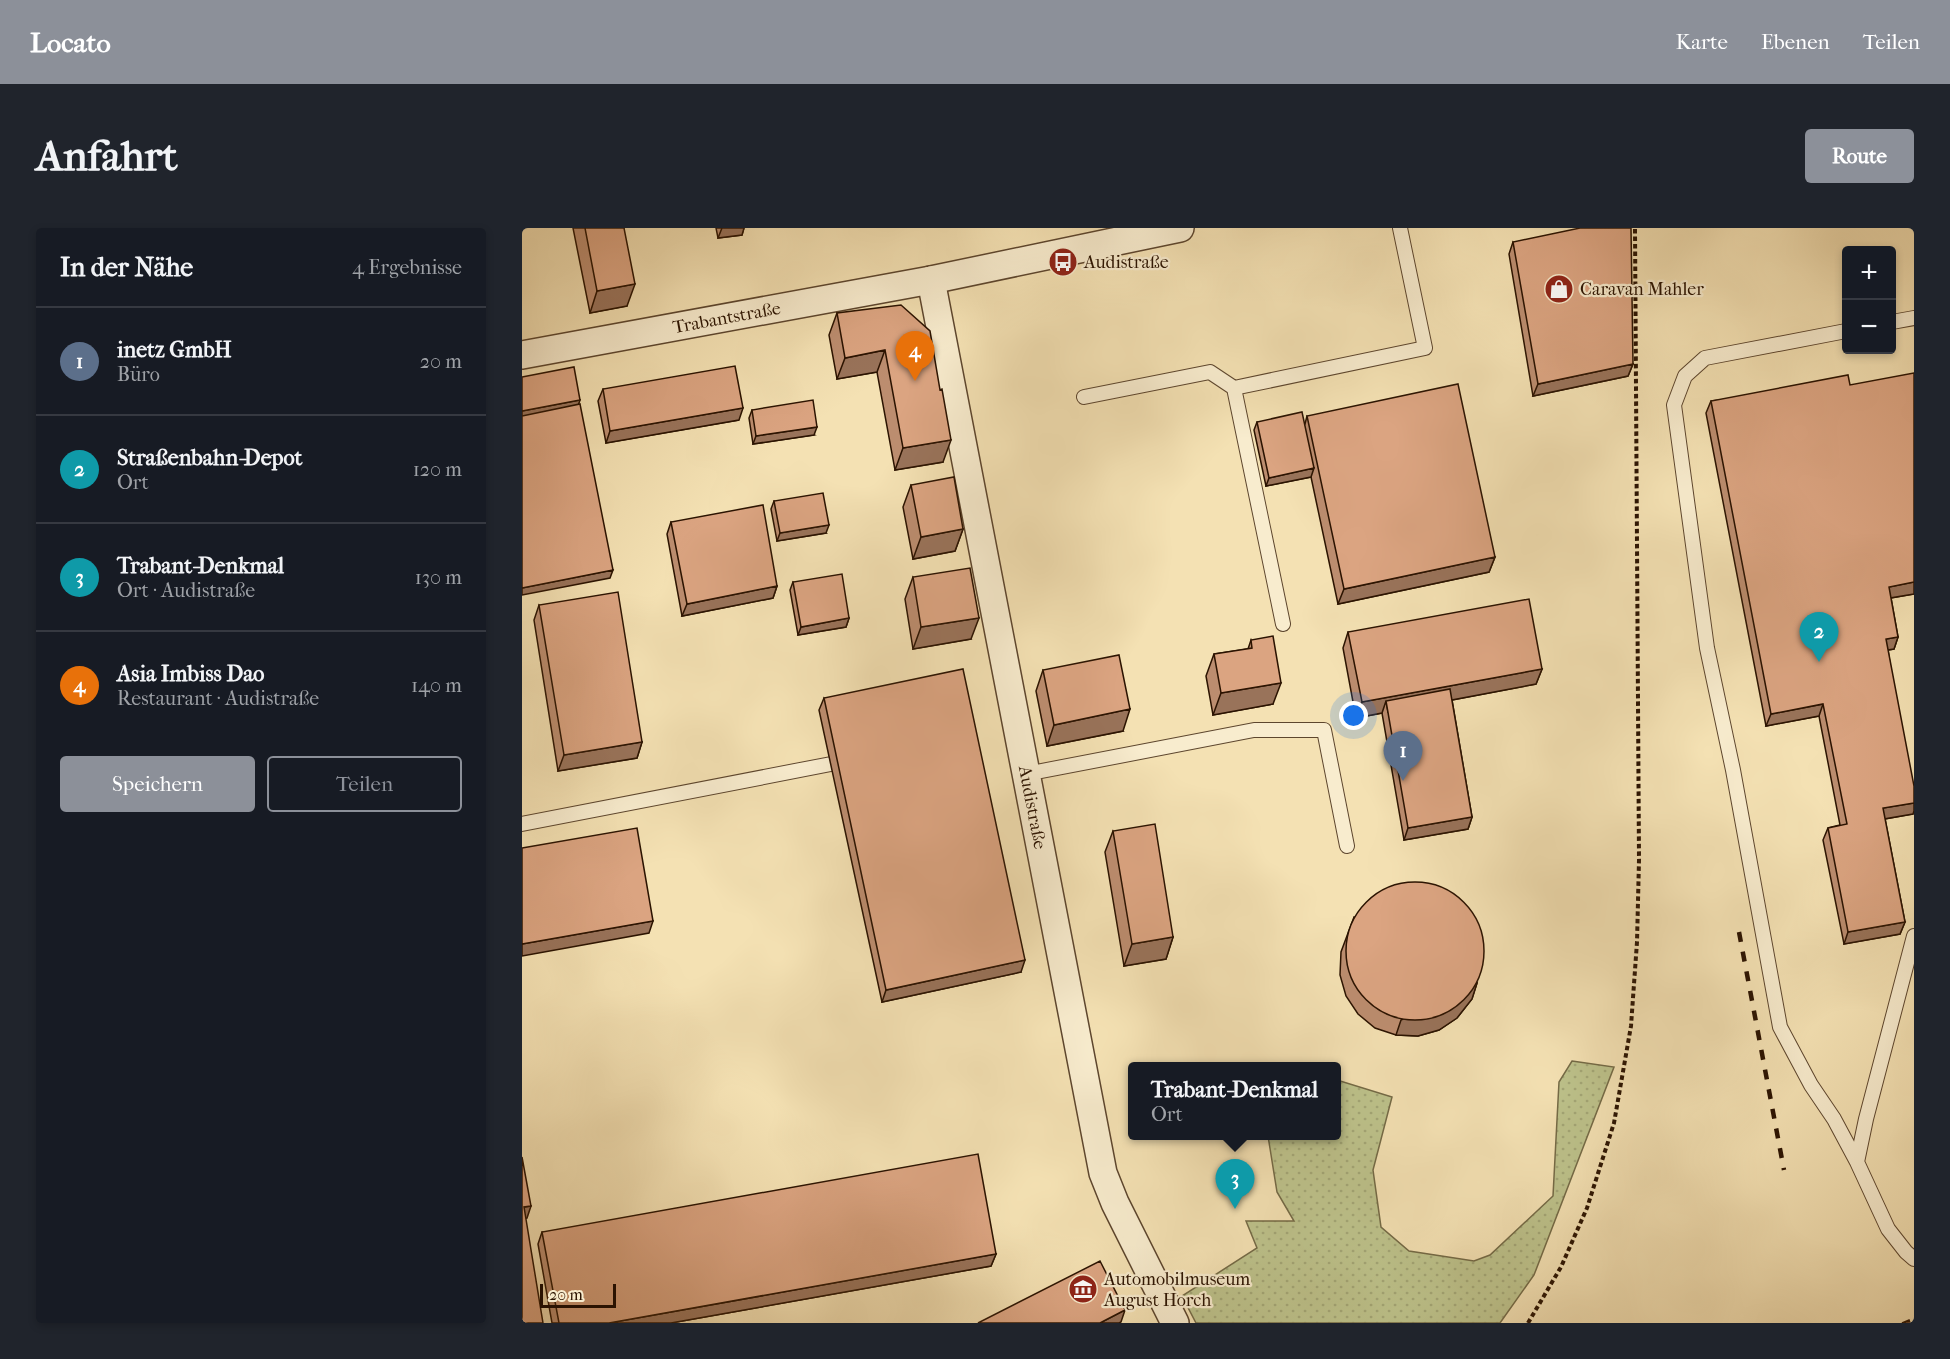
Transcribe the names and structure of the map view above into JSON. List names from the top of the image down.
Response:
{
  "streets": {
    "street": ["Trabantstraße", "Audistraße"]
  },
  "crossings": [
    ["Trabantstraße", "Audistraße"]
  ],
  "places": {
    "bus stop": ["Audistraße"],
    "shop": ["Caravan Mahler"],
    "museum": ["Automobilmuseum August Horch"]
  },
  "scale_bar": "20 m",
  "page": {
    "header": "Locato",
    "nav": ["Karte", "Ebenen", "Teilen"],
    "buttons": [
      "Route",
      ["Speichern", "Teilen"]
    ],
    "title": "Anfahrt",
    "heading": ["In der Nähe", "4 Ergebnisse"],
    "map_buttons": ["+", "−"],
    "list": [
      {
        "mark": "1",
        "name": "inetz GmbH",
        "note": "Büro",
        "value": "20 m"
      },
      {
        "mark": "2",
        "name": "Straßenbahn-Depot",
        "note": "Ort",
        "value": "120 m"
      },
      {
        "mark": "3",
        "name": "Trabant-Denkmal",
        "note": "Ort · Audistraße",
        "value": "130 m"
      },
      {
        "mark": "4",
        "name": "Asia Imbiss Dao",
        "note": "Restaurant · Audistraße",
        "value": "140 m"
      }
    ],
    "pins": [
      "4",
      "2",
      "1",
      "3"
    ],
    "popup": ["Trabant-Denkmal", "Ort"],
    "scale": "20 m"
  }
}
